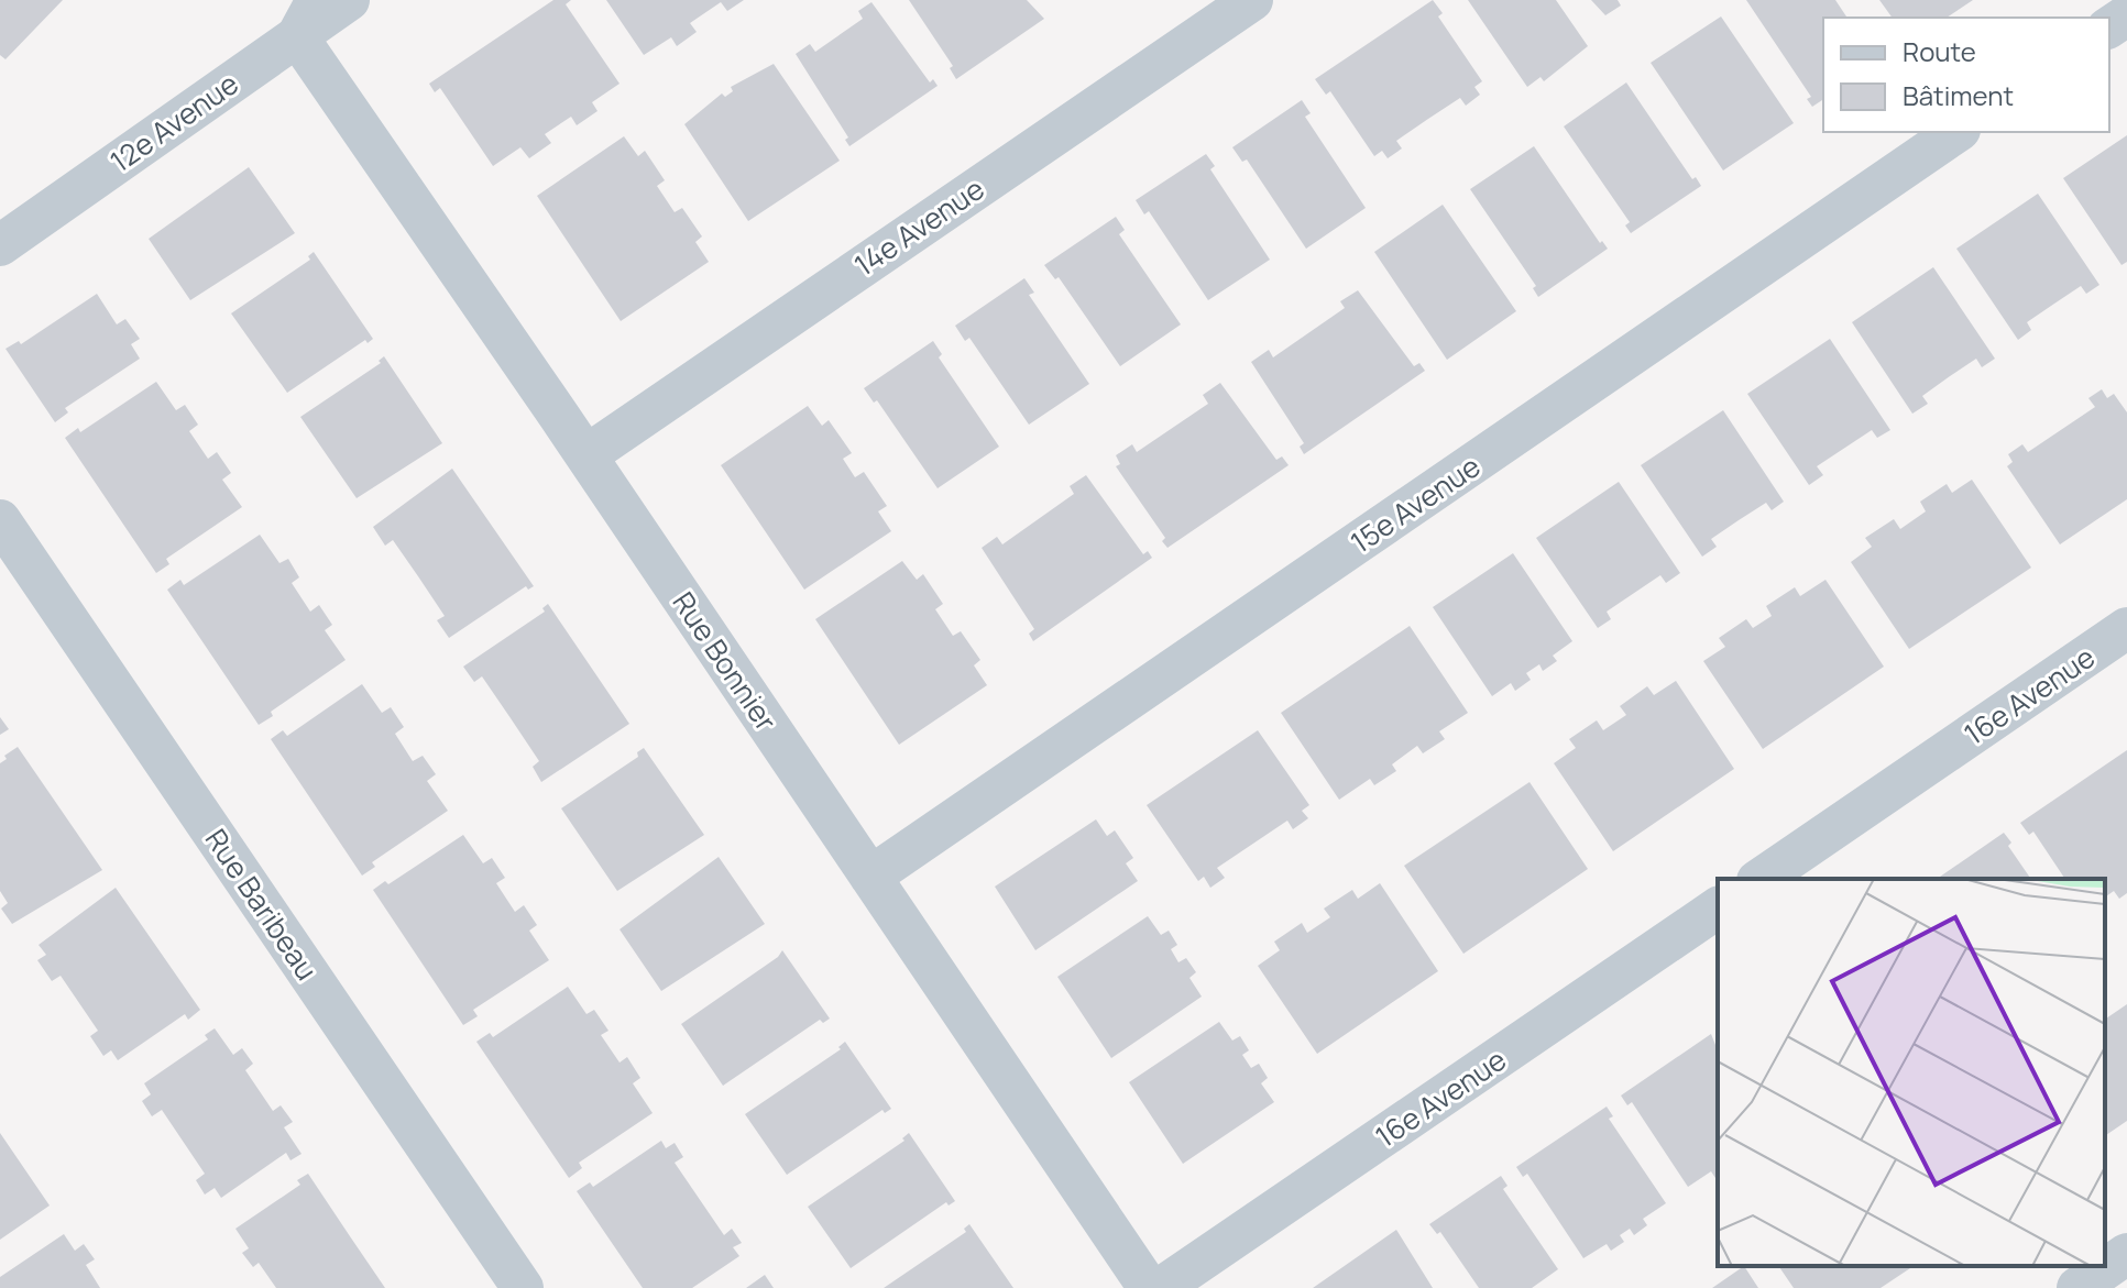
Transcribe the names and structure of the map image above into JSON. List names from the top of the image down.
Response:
{
  "streets": {
    "street": [
      "12e Avenue",
      "14e Avenue",
      "15e Avenue",
      "Rue Bonnier",
      "16e Avenue",
      "Rue Baribeau"
    ]
  },
  "crossings": [
    ["12e Avenue", "Rue Bonnier"],
    ["14e Avenue", "Rue Bonnier"],
    ["15e Avenue", "Rue Bonnier"]
  ],
  "legend": ["Route", "Bâtiment"]
}
